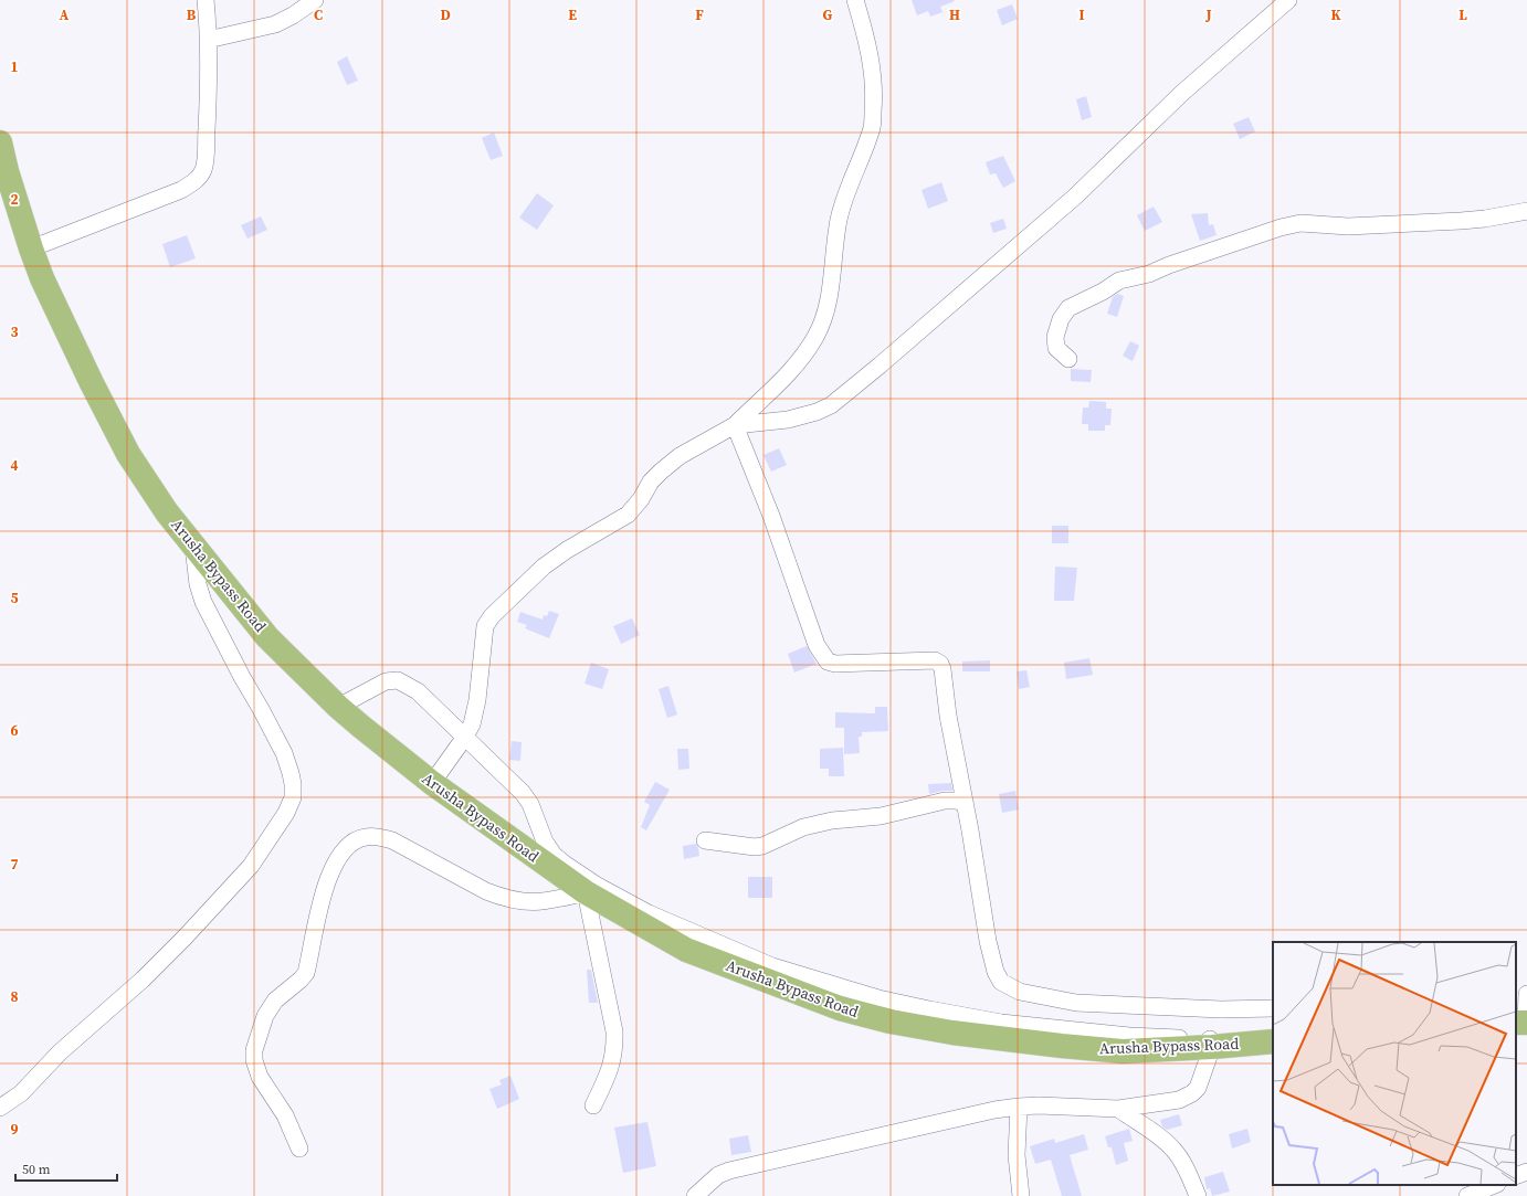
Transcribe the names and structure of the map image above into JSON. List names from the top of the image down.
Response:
{
  "streets": {
    "main road": ["Arusha Bypass Road"]
  },
  "scale_bar": "50 m",
  "grid": {
    "columns": [
      "A",
      "B",
      "C",
      "D",
      "E",
      "F",
      "G",
      "H",
      "I",
      "J",
      "K",
      "L"
    ],
    "rows": [
      "1",
      "2",
      "3",
      "4",
      "5",
      "6",
      "7",
      "8",
      "9"
    ]
  }
}
